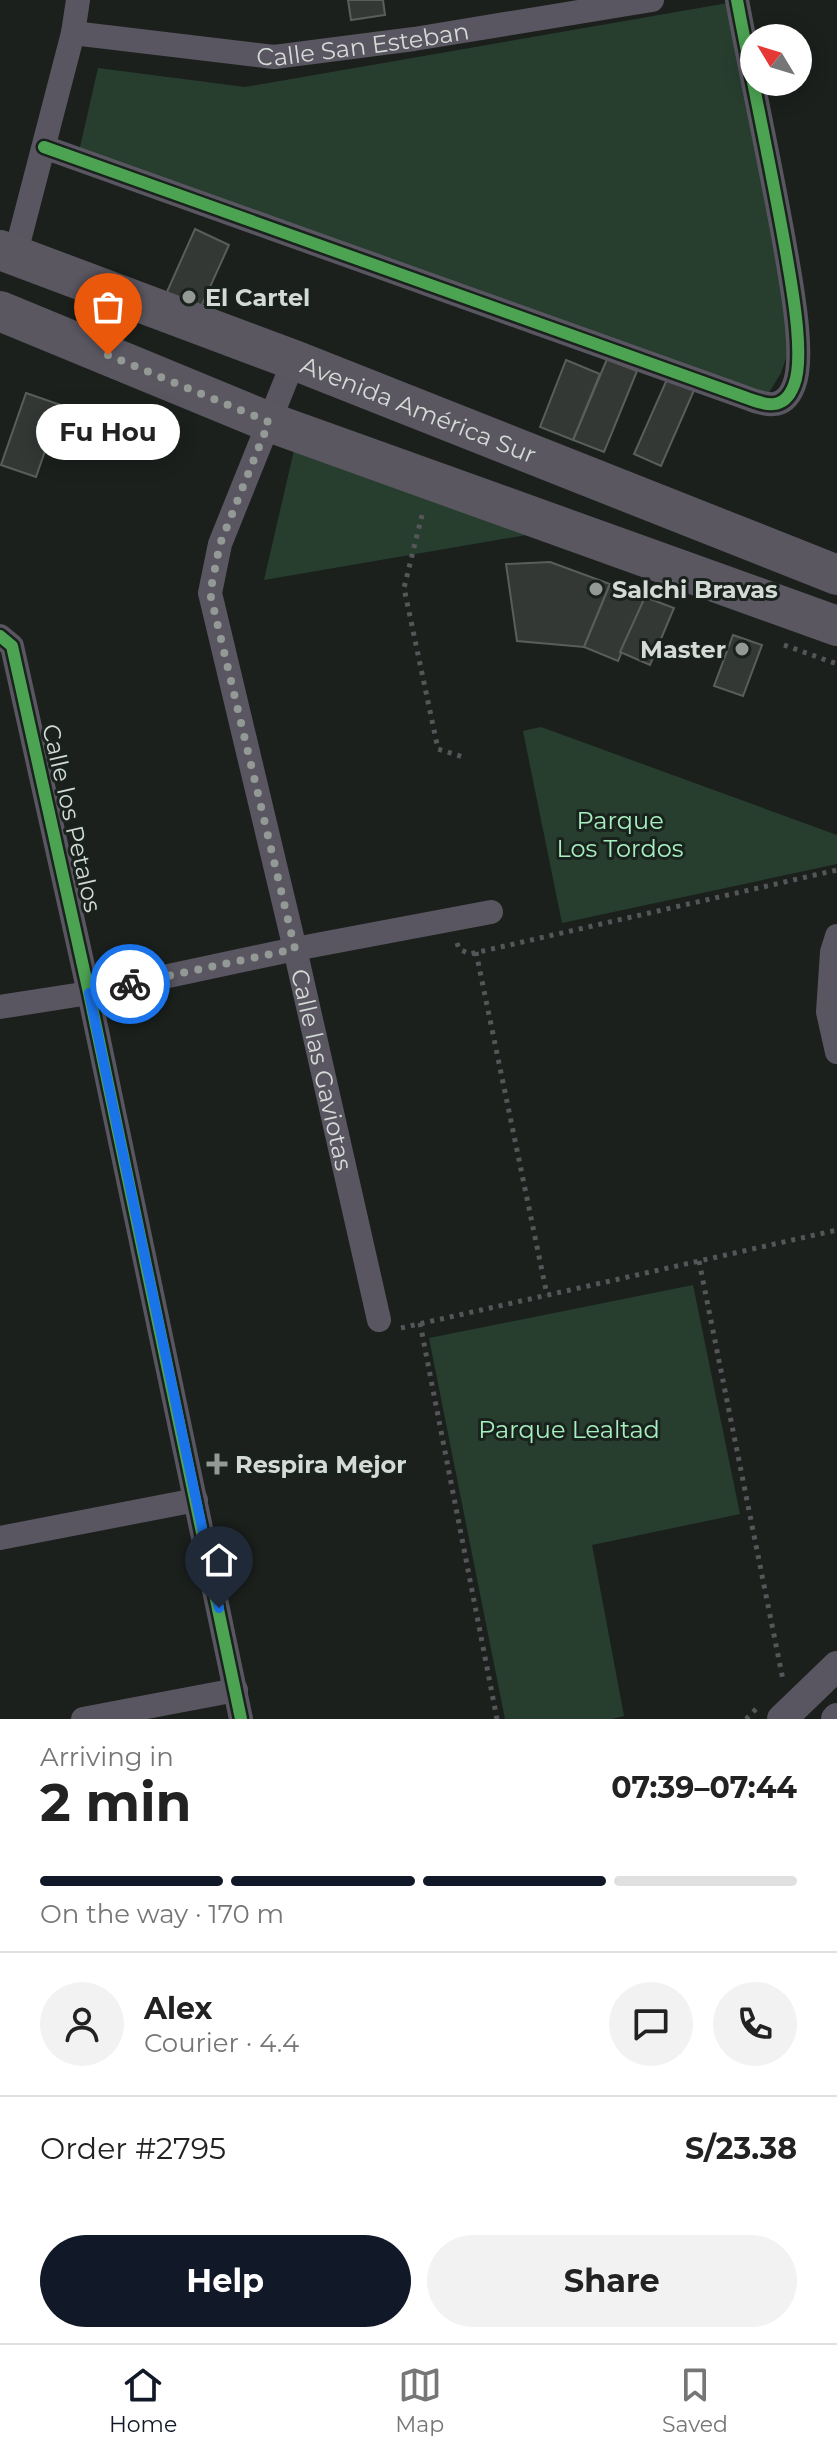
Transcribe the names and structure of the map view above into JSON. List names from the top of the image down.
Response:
{
  "streets": {
    "main road": ["Avenida América Sur"],
    "street": ["Calle San Esteban", "Calle los Petalos", "Calle las Gaviotas"]
  },
  "crossings": [
    ["Avenida América Sur", "Calle las Gaviotas"]
  ],
  "parks": ["Parque Los Tordos", "Parque Lealtad"],
  "places": {
    "other": [
      "El Cartel",
      "Fu Hou",
      "Salchi Bravas",
      "Master"
    ],
    "health": ["Respira Mejor"]
  },
  "north": "top left",
  "page": {
    "bubble": "Fu Hou",
    "heading": ["2 min", "Arriving in", "07:39–07:44"],
    "panel": [
      "Alex",
      "Courier · 4.4",
      "Order #2795",
      "S/23.38"
    ],
    "bar": "On the way · 170 m",
    "buttons": ["Help", "Share"],
    "tabs": ["Home", "Map", "Saved"]
  }
}
